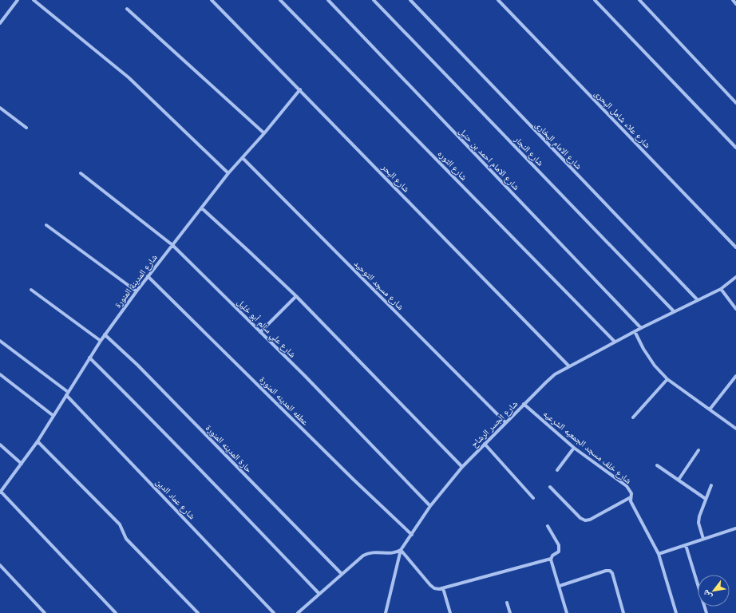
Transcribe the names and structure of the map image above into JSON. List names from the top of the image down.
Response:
{
  "streets": {
    "street": [
      "شارع علاء شامل البحرى",
      "شارع الامام البخارى",
      "شارع النجار",
      "شارع الامام احمد بن حنبل",
      "شارع الثوره",
      "شارع البحر",
      "شارع المدينة المنورة",
      "شارع مسجد التوحيد",
      "شارع علي سالم أبو خليل",
      "عطفه المدينه المنورة",
      "شارع الجسر الرشاح",
      "شارع خلف مسجد الجمعيه الشرعيه",
      "حارة المدينه المنورة",
      "شارع عماد الدين"
    ]
  },
  "crossings": [
    ["شارع الامام البخارى", "شارع الجسر الرشاح"],
    ["شارع النجار", "شارع الجسر الرشاح"],
    ["شارع الامام احمد بن حنبل", "شارع الجسر الرشاح"],
    ["شارع الثوره", "شارع الجسر الرشاح"],
    ["شارع البحر", "شارع المدينة المنورة"],
    ["شارع البحر", "شارع الجسر الرشاح"],
    ["شارع المدينة المنورة", "شارع مسجد التوحيد"],
    ["شارع المدينة المنورة", "شارع علي سالم أبو خليل"],
    ["شارع المدينة المنورة", "عطفه المدينه المنورة"],
    ["شارع المدينة المنورة", "حارة المدينه المنورة"],
    ["شارع المدينة المنورة", "شارع عماد الدين"],
    ["شارع مسجد التوحيد", "شارع الجسر الرشاح"],
    ["شارع علي سالم أبو خليل", "شارع الجسر الرشاح"],
    ["عطفه المدينه المنورة", "شارع الجسر الرشاح"],
    ["شارع الجسر الرشاح", "شارع خلف مسجد الجمعيه الشرعيه"]
  ],
  "north": "bottom left"
}
